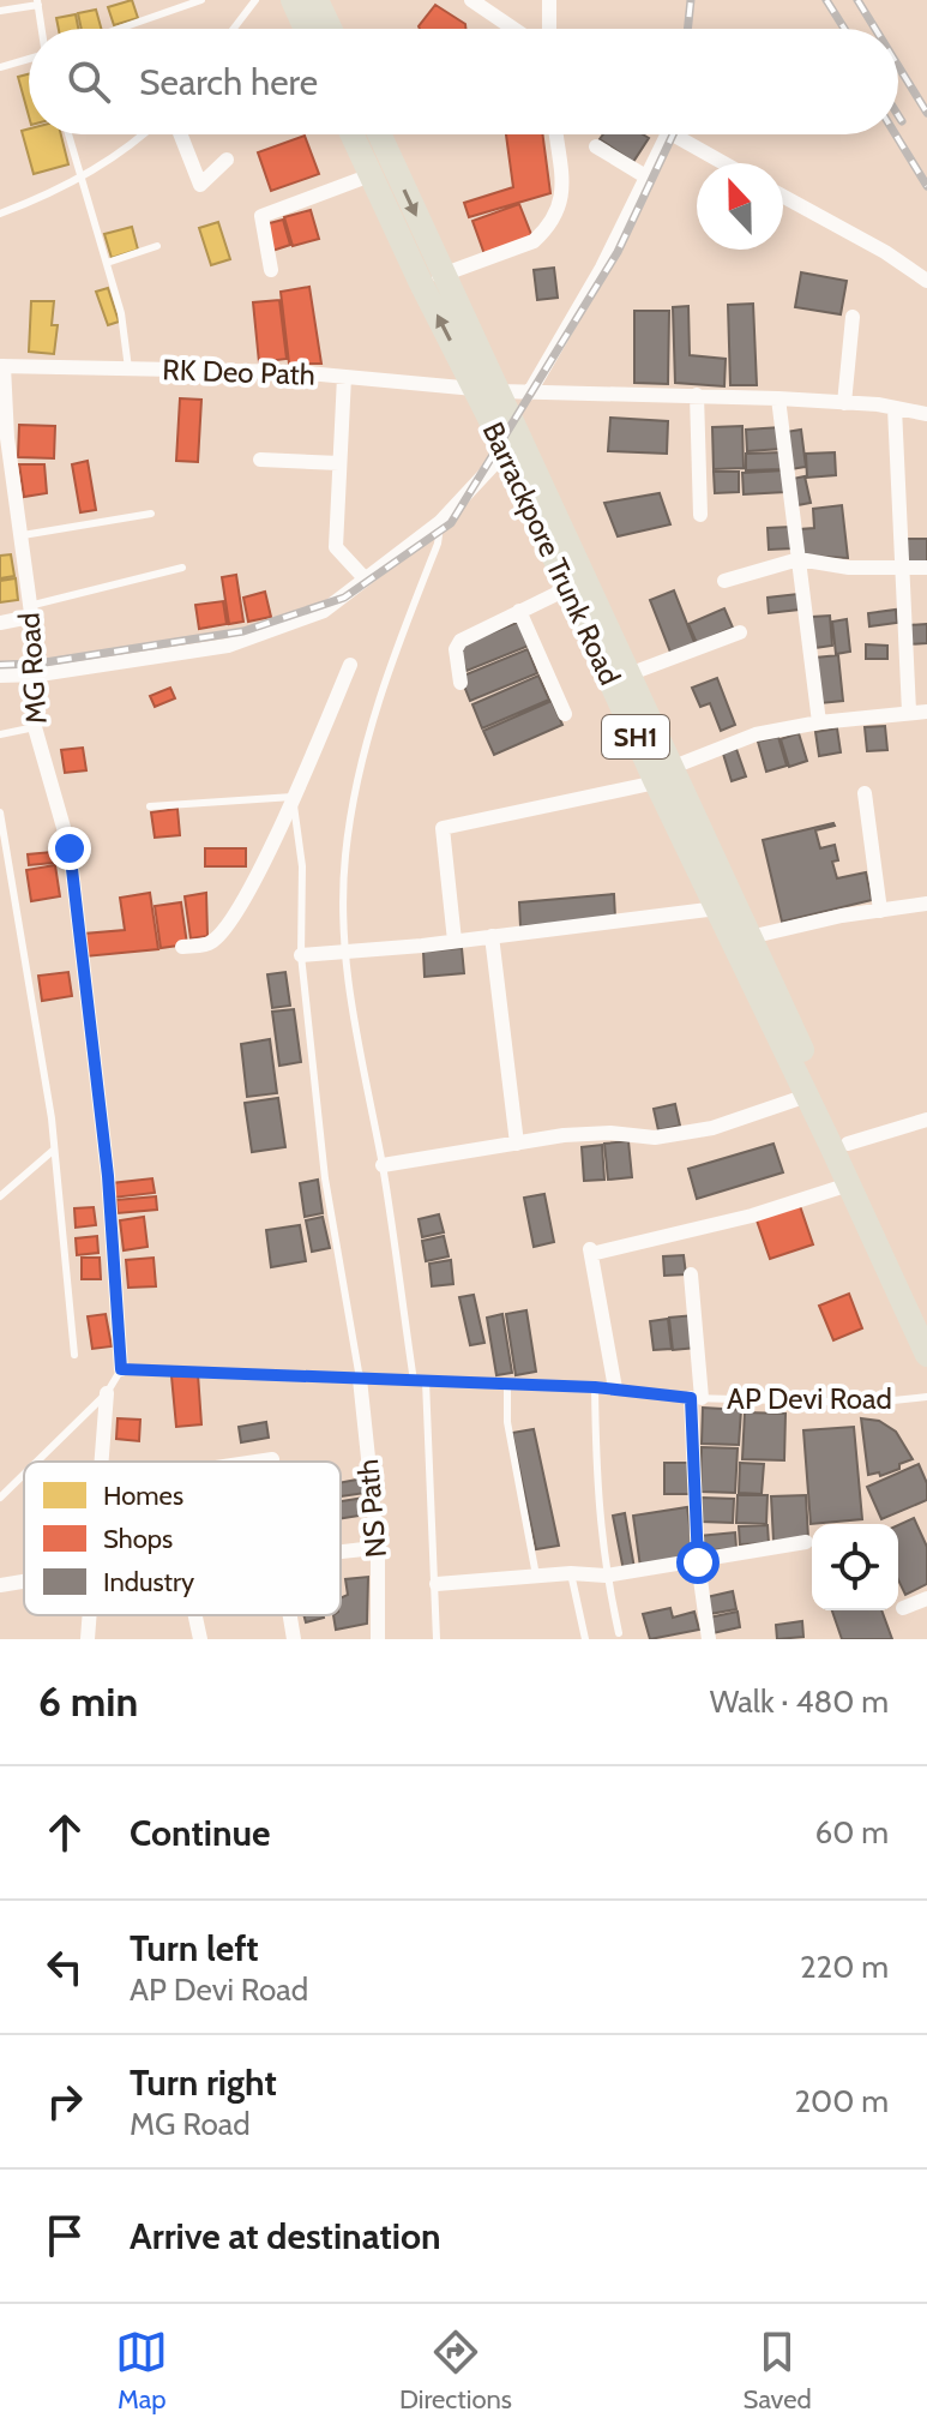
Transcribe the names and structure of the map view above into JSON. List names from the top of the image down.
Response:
{
  "streets": {
    "main road": ["Barrackpore Trunk Road", "SH1"],
    "street": ["RK Deo Path", "MG Road", "NS Path"],
    "lane": ["AP Devi Road"]
  },
  "crossings": [
    ["RK Deo Path", "Barrackpore Trunk Road"],
    ["RK Deo Path", "MG Road"],
    ["MG Road", "AP Devi Road"],
    ["AP Devi Road", "NS Path"]
  ],
  "legend": ["Homes", "Shops", "Industry"],
  "north": "top",
  "page": {
    "search": "Search here",
    "heading": ["6 min", "Walk · 480 m"],
    "list": [
      ["Continue", "60 m"],
      ["Turn left", "AP Devi Road", "220 m"],
      ["Turn right", "MG Road", "200 m"],
      "Arrive at destination"
    ],
    "nav": ["Map", "Directions", "Saved"]
  }
}
